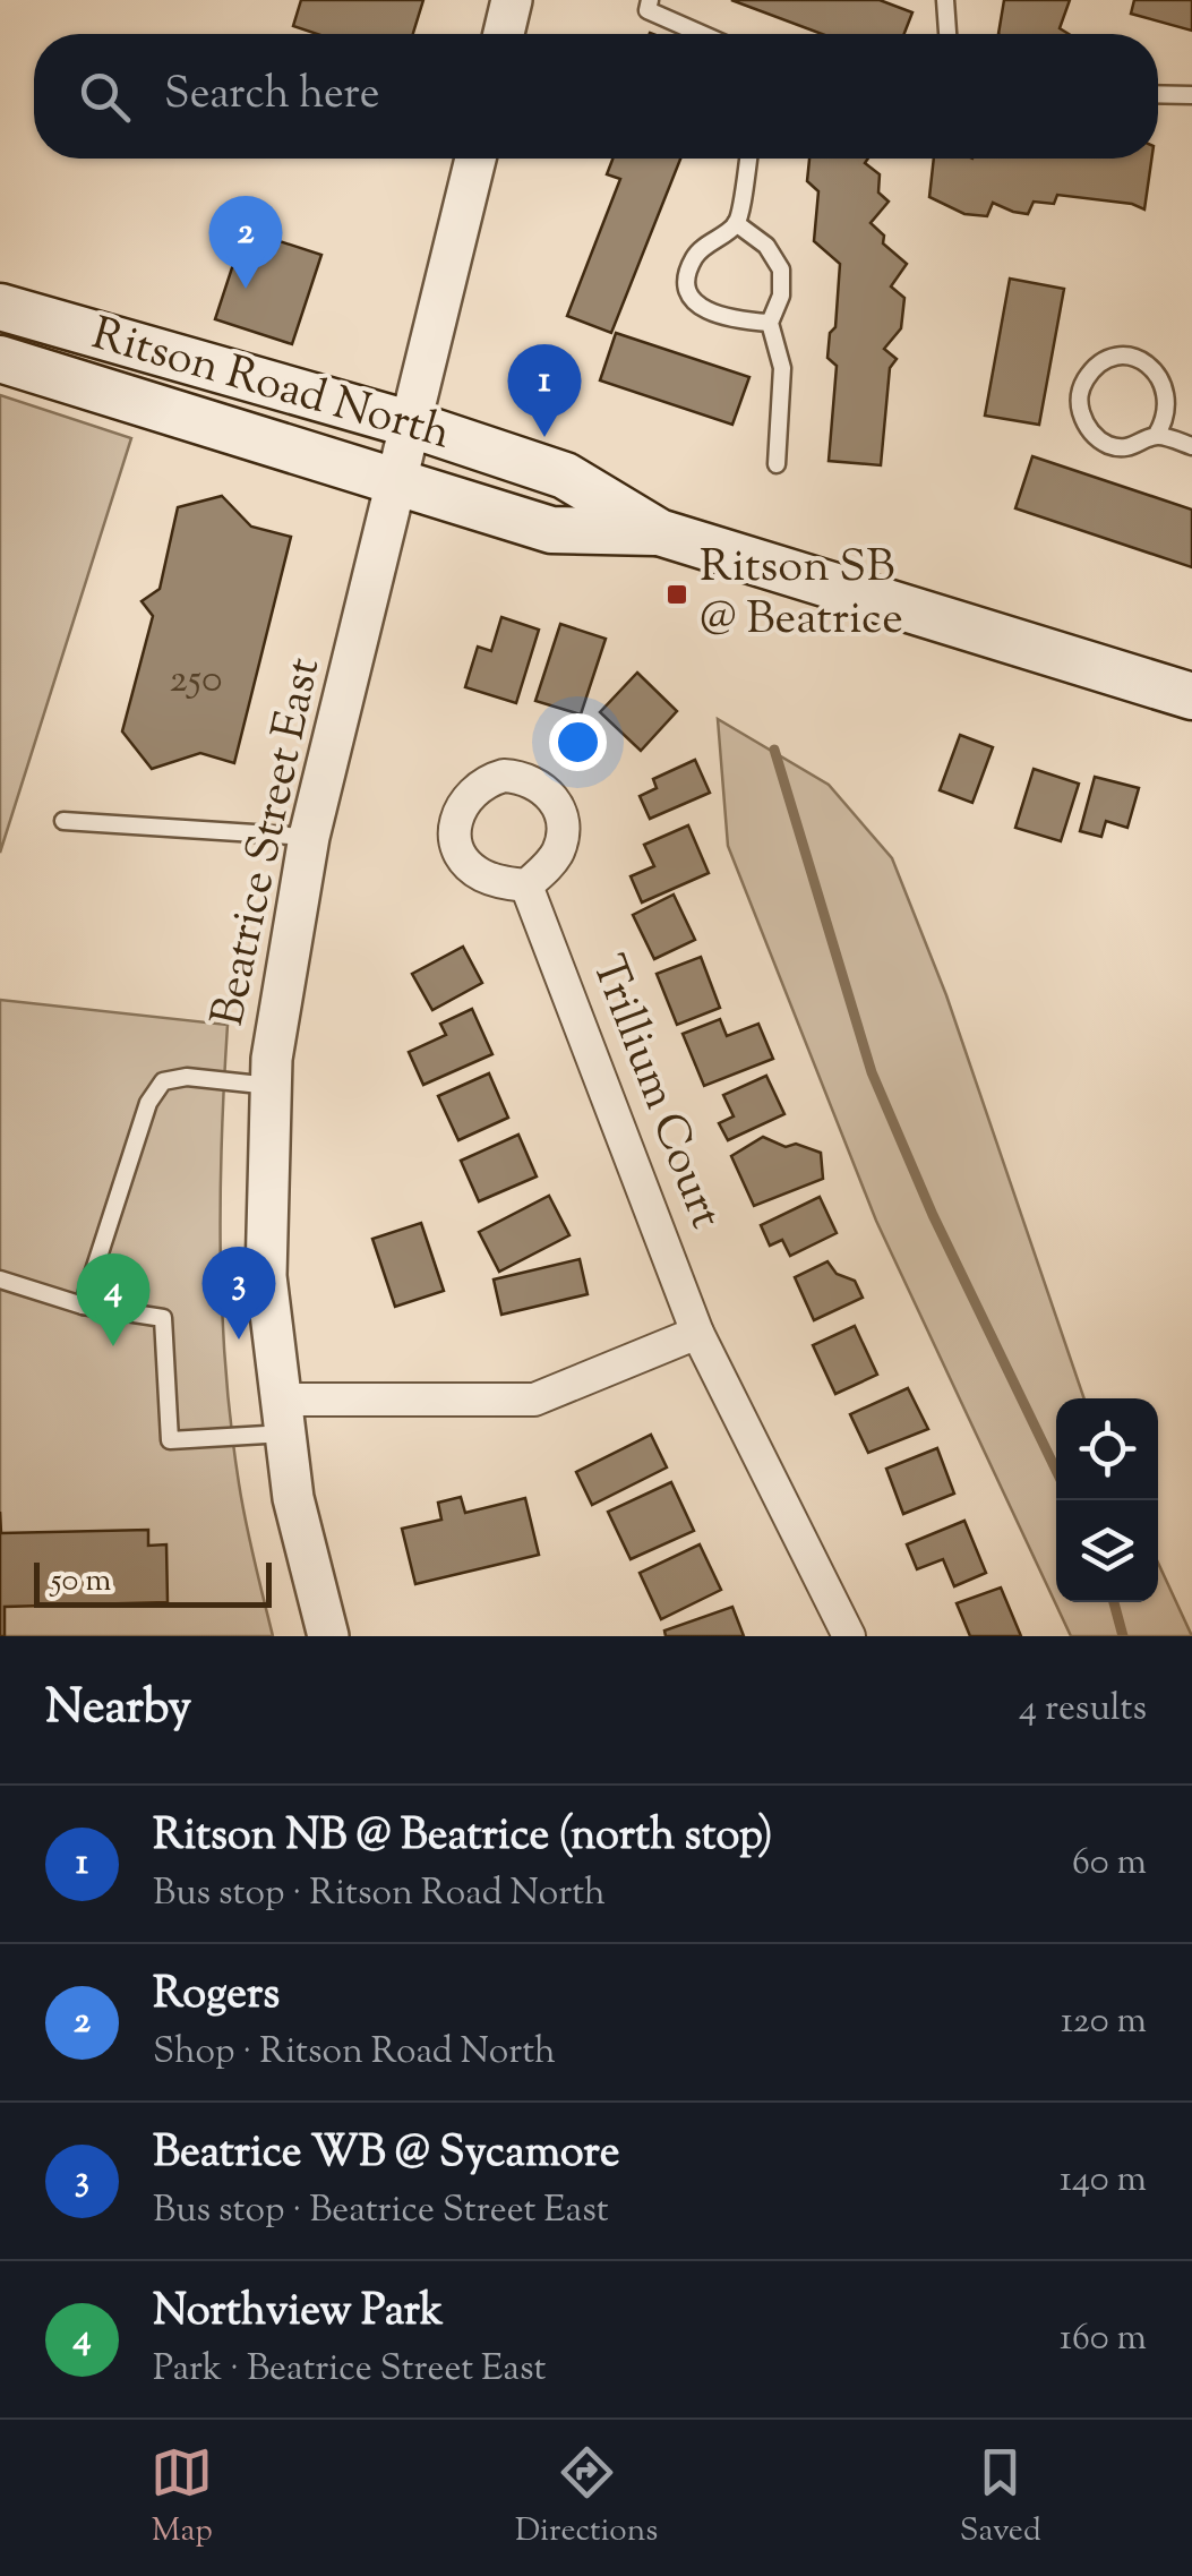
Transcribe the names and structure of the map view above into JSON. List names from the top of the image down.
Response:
{
  "streets": {
    "main road": ["Ritson Road North"],
    "street": ["Beatrice Street East", "Trillium Court"]
  },
  "crossings": [
    ["Ritson Road North", "Beatrice Street East"]
  ],
  "places": {
    "transit": ["Ritson SB @ Beatrice"]
  },
  "house_numbers": ["250"],
  "scale_bar": "50 m",
  "page": {
    "search": "Search here",
    "pins": [
      "2",
      "1",
      "3",
      "4"
    ],
    "scale": "50 m",
    "heading": ["Nearby", "4 results"],
    "list": [
      {
        "mark": "1",
        "name": "Ritson NB @ Beatrice (north stop)",
        "note": "Bus stop · Ritson Road North",
        "value": "60 m"
      },
      {
        "mark": "2",
        "name": "Rogers",
        "note": "Shop · Ritson Road North",
        "value": "120 m"
      },
      {
        "mark": "3",
        "name": "Beatrice WB @ Sycamore",
        "note": "Bus stop · Beatrice Street East",
        "value": "140 m"
      },
      {
        "mark": "4",
        "name": "Northview Park",
        "note": "Park · Beatrice Street East",
        "value": "160 m"
      }
    ],
    "nav": ["Map", "Directions", "Saved"]
  }
}
